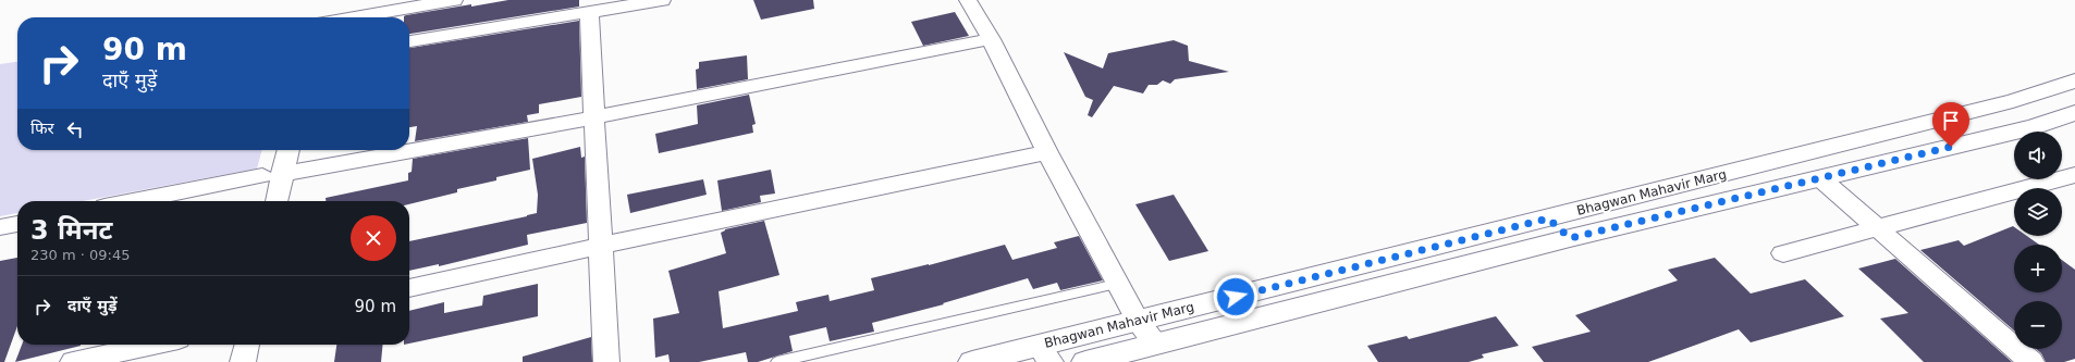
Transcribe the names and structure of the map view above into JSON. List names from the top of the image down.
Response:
{
  "streets": {
    "street": ["Bhagwan Mahavir Marg"]
  },
  "page": {
    "turn": ["90 m", "दाएँ मुड़ें"],
    "then": "फिर",
    "map_buttons": ["+", "−"],
    "heading": ["3 मिनट", "230 m · 09:45"],
    "list": [
      {
        "name": "दाएँ मुड़ें",
        "value": "90 m"
      }
    ]
  }
}
